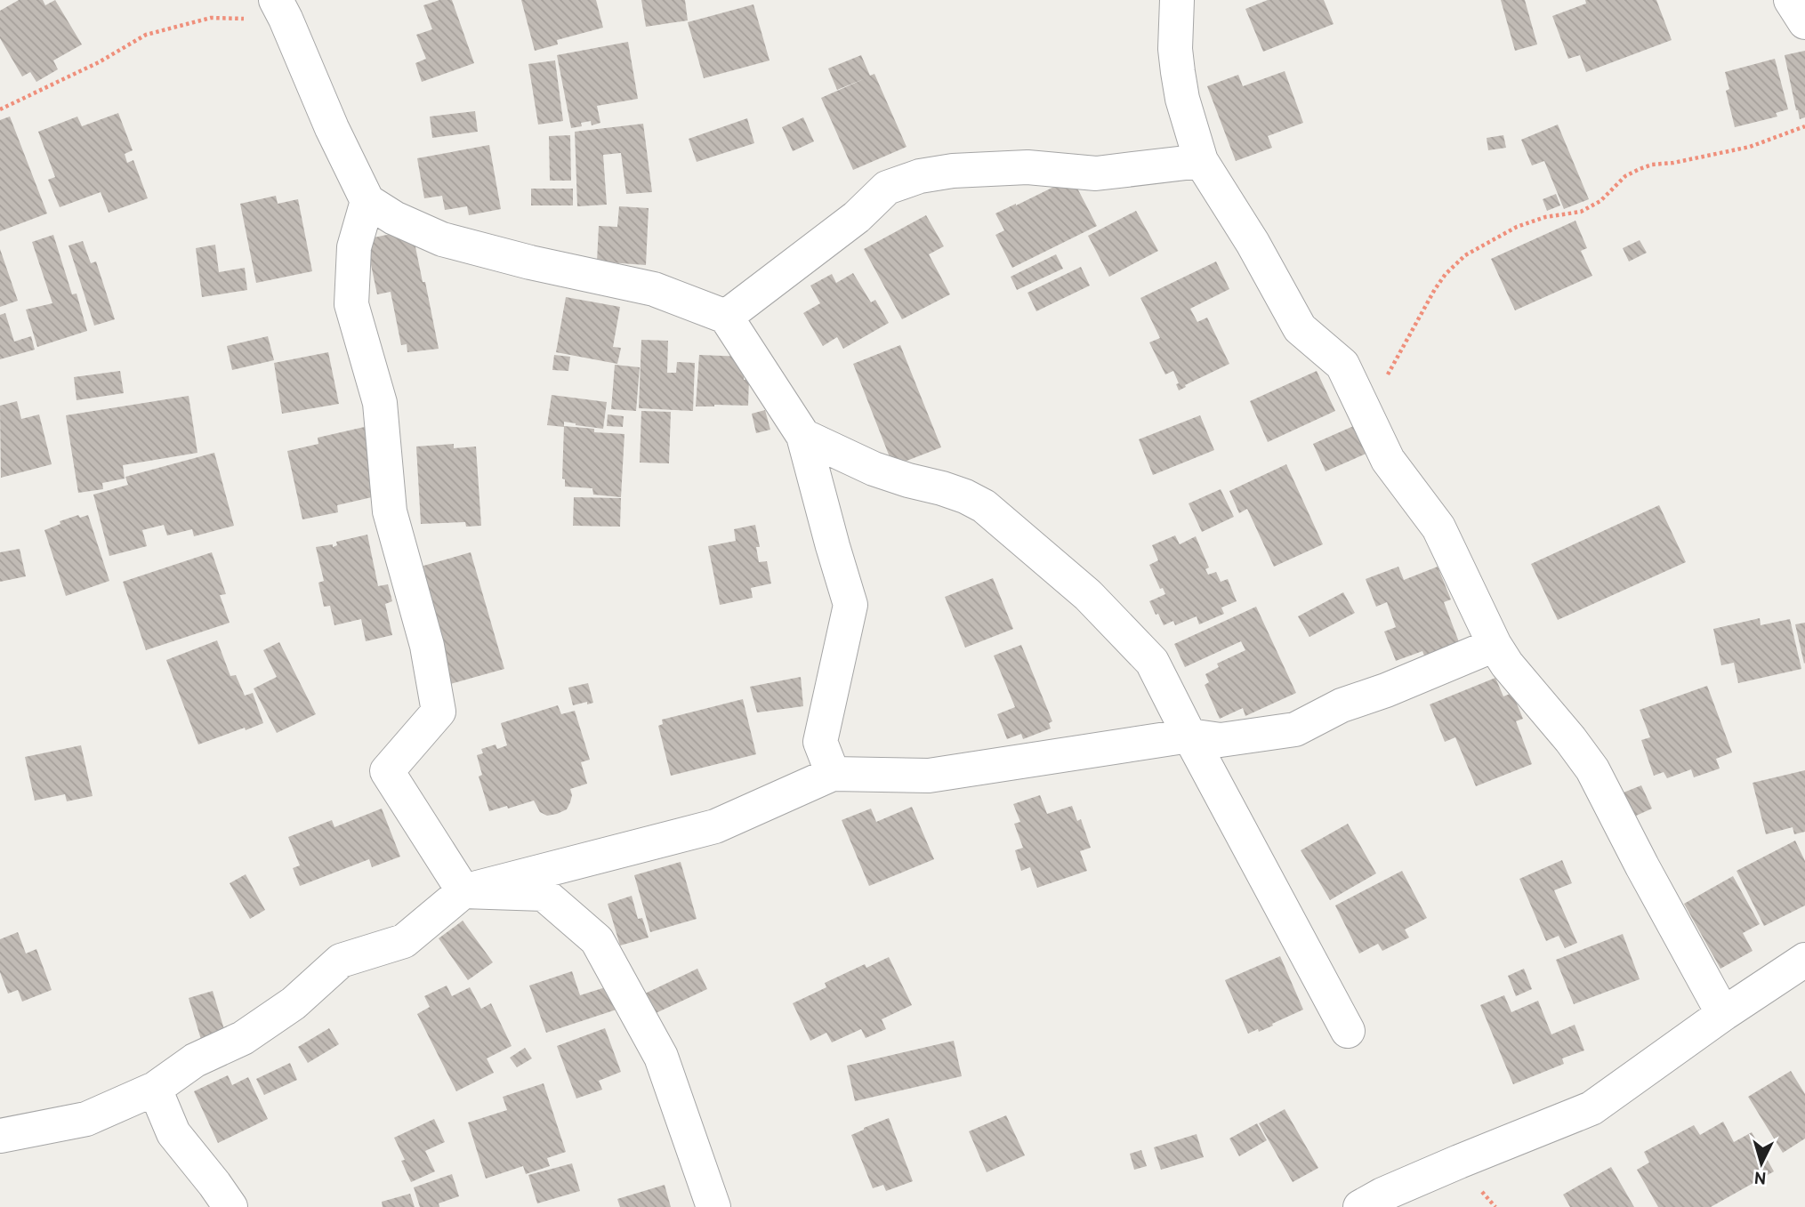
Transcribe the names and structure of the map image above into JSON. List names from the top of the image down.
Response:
{
  "north": "bottom"
}
